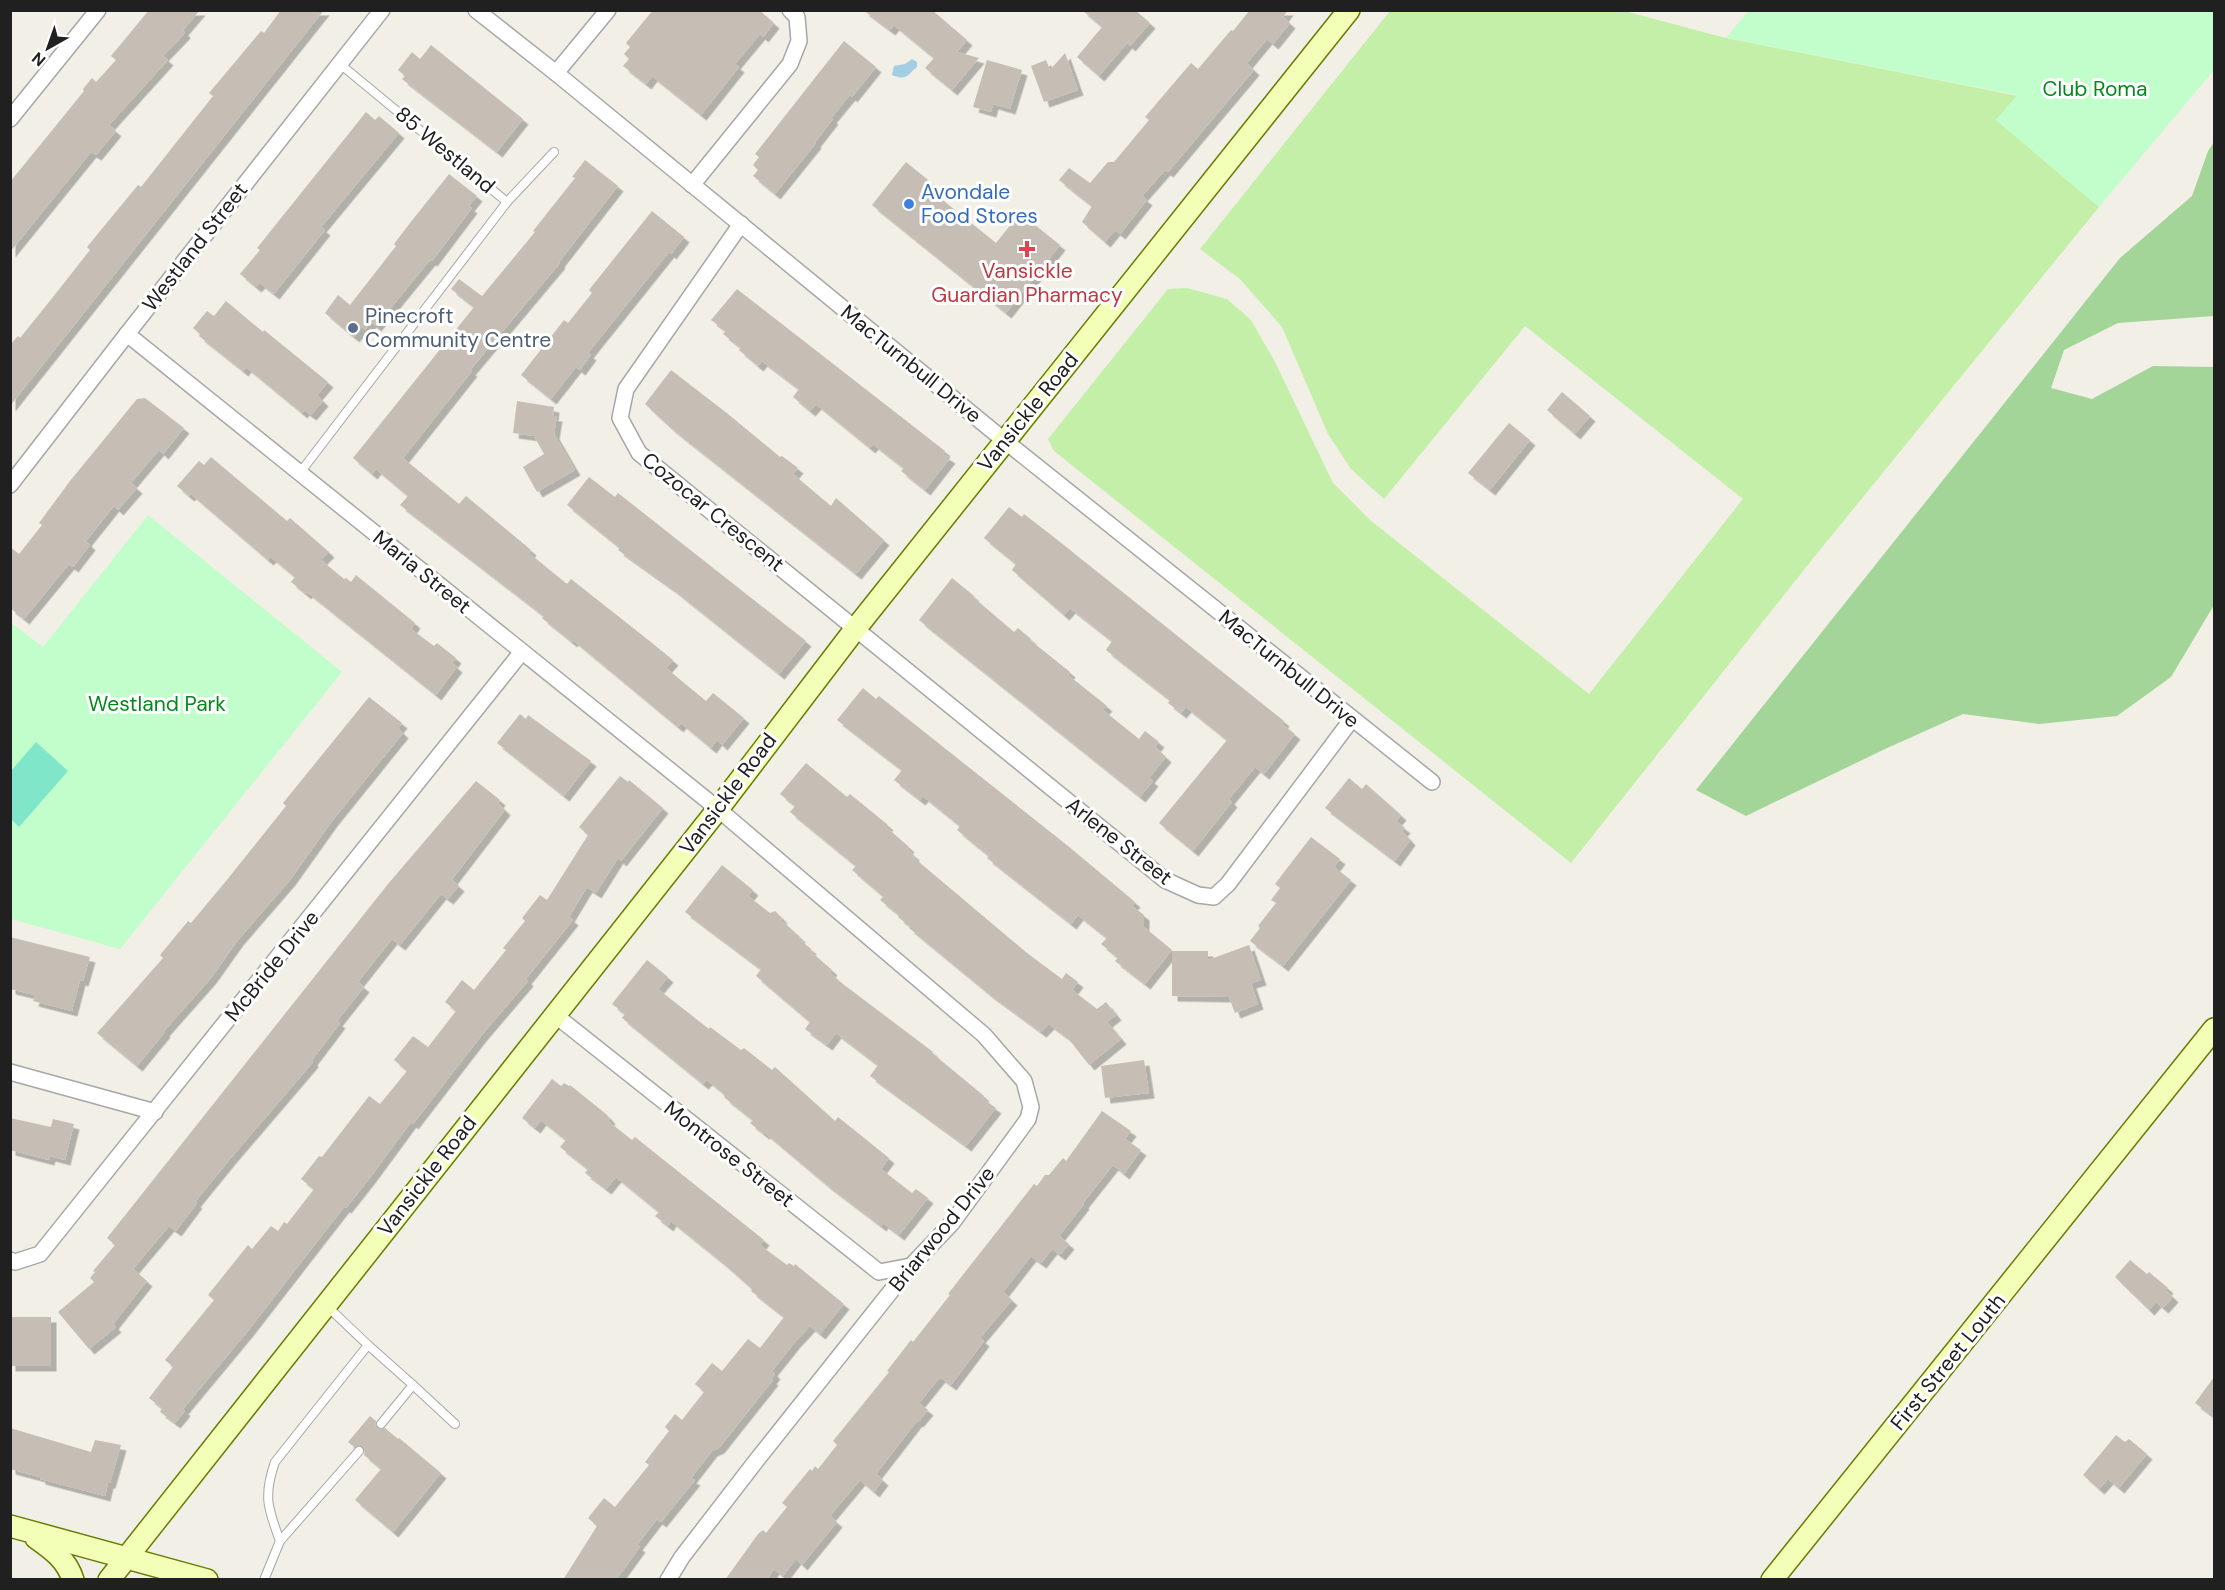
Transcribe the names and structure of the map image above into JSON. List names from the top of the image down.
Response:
{
  "streets": {
    "street": [
      "Westland Street",
      "MacTurnbull Drive",
      "Vansickle Road",
      "Cozocar Crescent",
      "Maria Street",
      "Arlene Street",
      "McBride Drive",
      "Montrose Street",
      "Briarwood Drive",
      "First Street Louth"
    ],
    "lane": ["85 Westland"]
  },
  "crossings": [
    ["85 Westland", "Westland Street"],
    ["85 Westland", "Maria Street"],
    ["Westland Street", "Maria Street"],
    ["MacTurnbull Drive", "Vansickle Road"],
    ["MacTurnbull Drive", "Cozocar Crescent"],
    ["MacTurnbull Drive", "Arlene Street"],
    ["Vansickle Road", "Cozocar Crescent"],
    ["Vansickle Road", "Maria Street"],
    ["Vansickle Road", "Arlene Street"],
    ["Vansickle Road", "Montrose Street"],
    ["Vansickle Road", "Briarwood Drive"],
    ["Cozocar Crescent", "Arlene Street"],
    ["Maria Street", "McBride Drive"],
    ["Maria Street", "Briarwood Drive"],
    ["Montrose Street", "Briarwood Drive"]
  ],
  "parks": ["Club Roma", "Westland Park"],
  "places": {
    "other": ["Avondale Food Stores", "Pinecroft Community Centre"],
    "health": ["Vansickle Guardian Pharmacy"]
  },
  "north": "bottom left"
}
